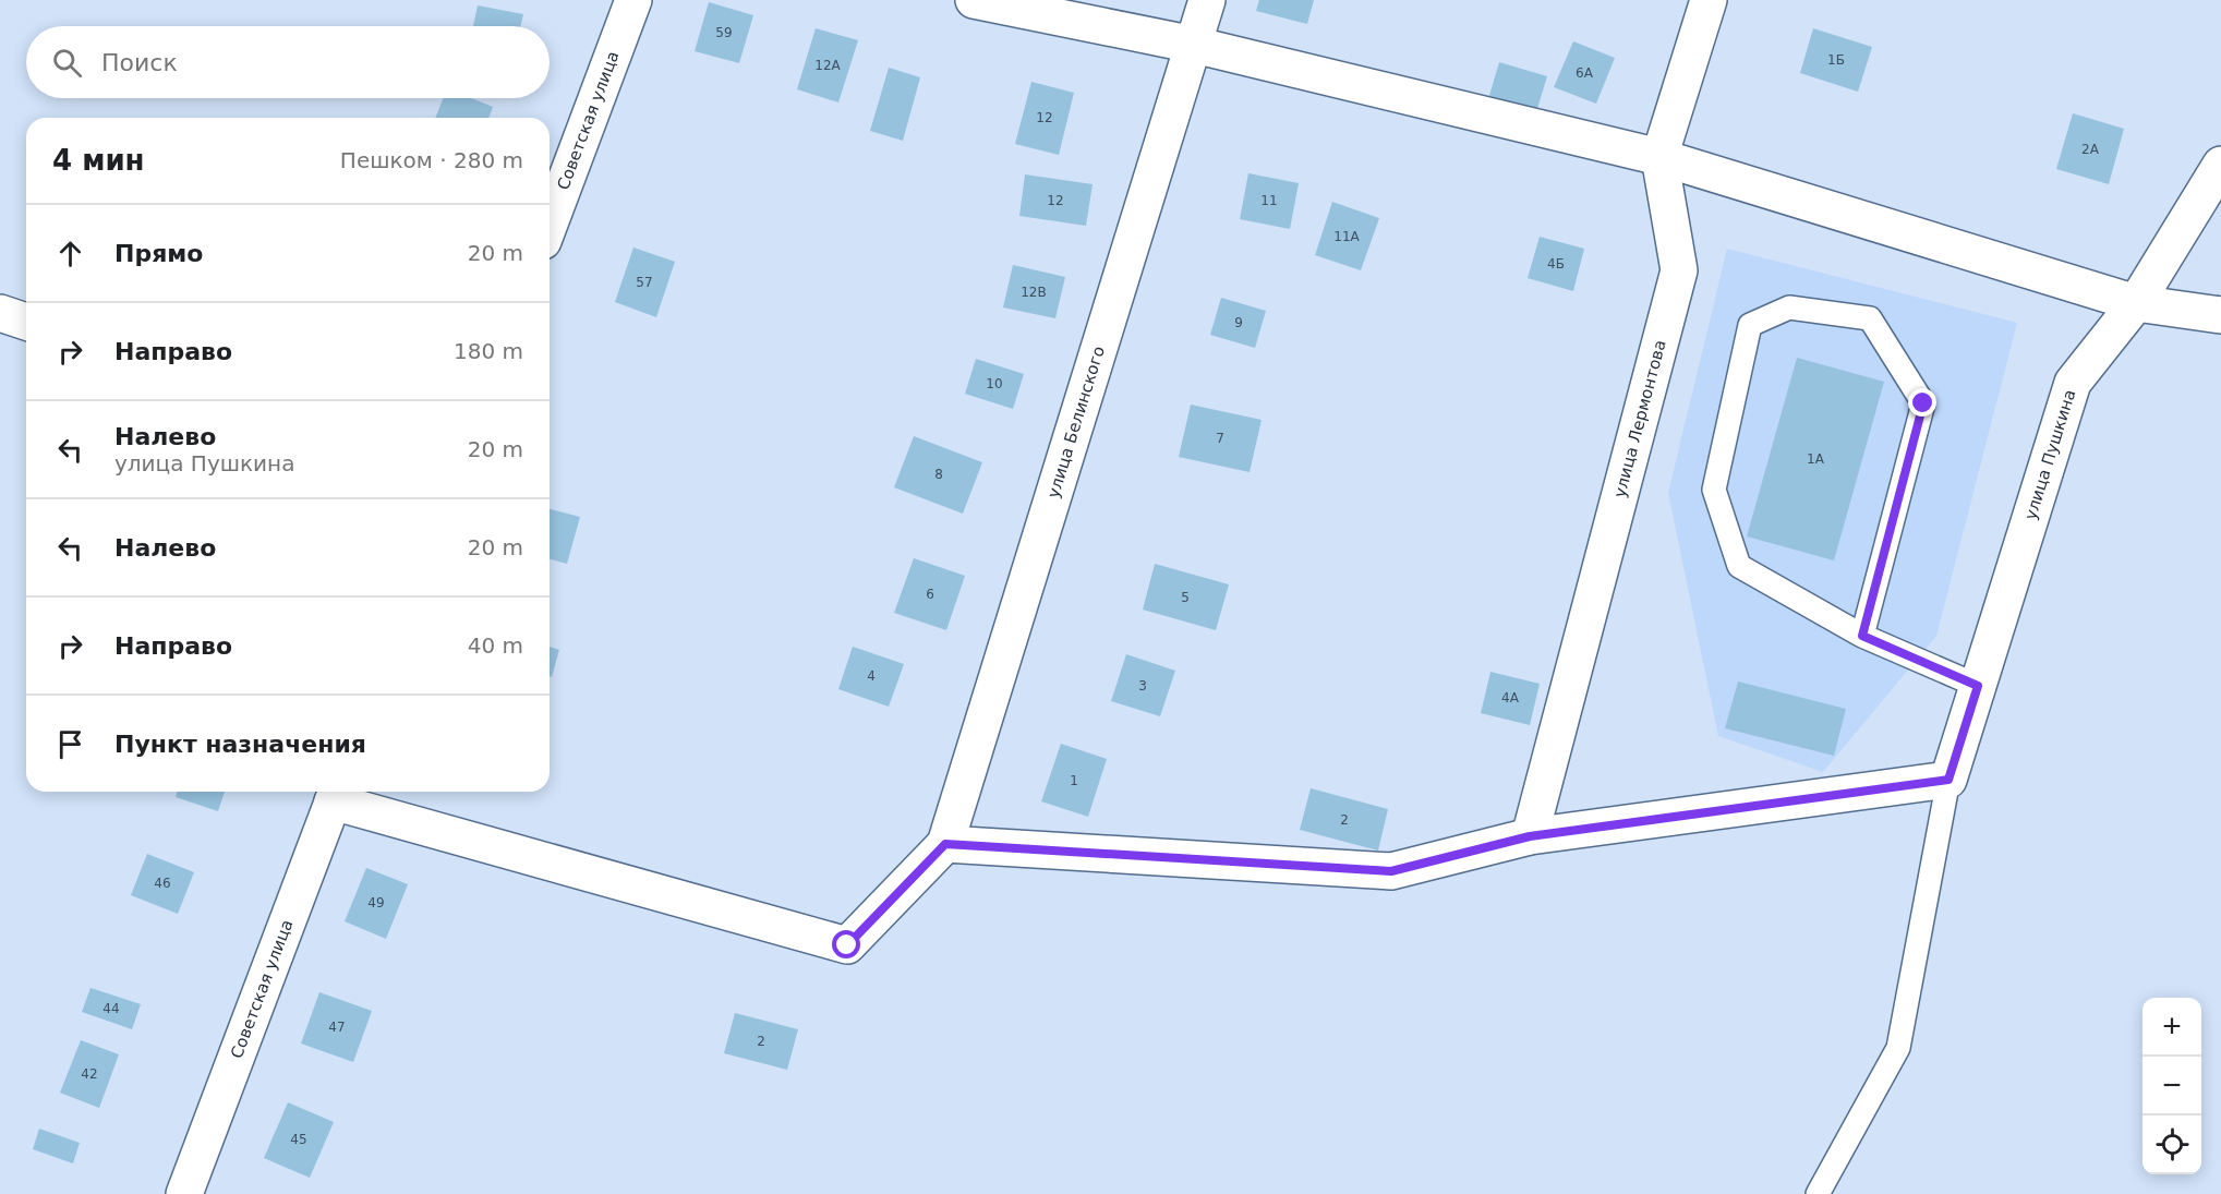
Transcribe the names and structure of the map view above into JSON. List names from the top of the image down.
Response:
{
  "streets": {
    "street": [
      "Советская улица",
      "улица Лермонтова",
      "улица Белинского",
      "улица Пушкина"
    ]
  },
  "house_numbers": [
    "59",
    "1Б",
    "12А",
    "6А",
    "12",
    "2А",
    "12",
    "11",
    "11А",
    "4Б",
    "57",
    "12В",
    "9",
    "10",
    "7",
    "1А",
    "8",
    "6",
    "5",
    "4",
    "3",
    "4А",
    "1",
    "2",
    "46",
    "49",
    "44",
    "47",
    "2",
    "42",
    "45"
  ],
  "page": {
    "search": "Поиск",
    "heading": ["4 мин", "Пешком · 280 m"],
    "list": [
      ["Прямо", "20 m"],
      ["Направо", "180 m"],
      ["Налево", "улица Пушкина", "20 m"],
      ["Налево", "20 m"],
      ["Направо", "40 m"],
      "Пункт назначения"
    ],
    "map_buttons": ["+", "−"]
  }
}
